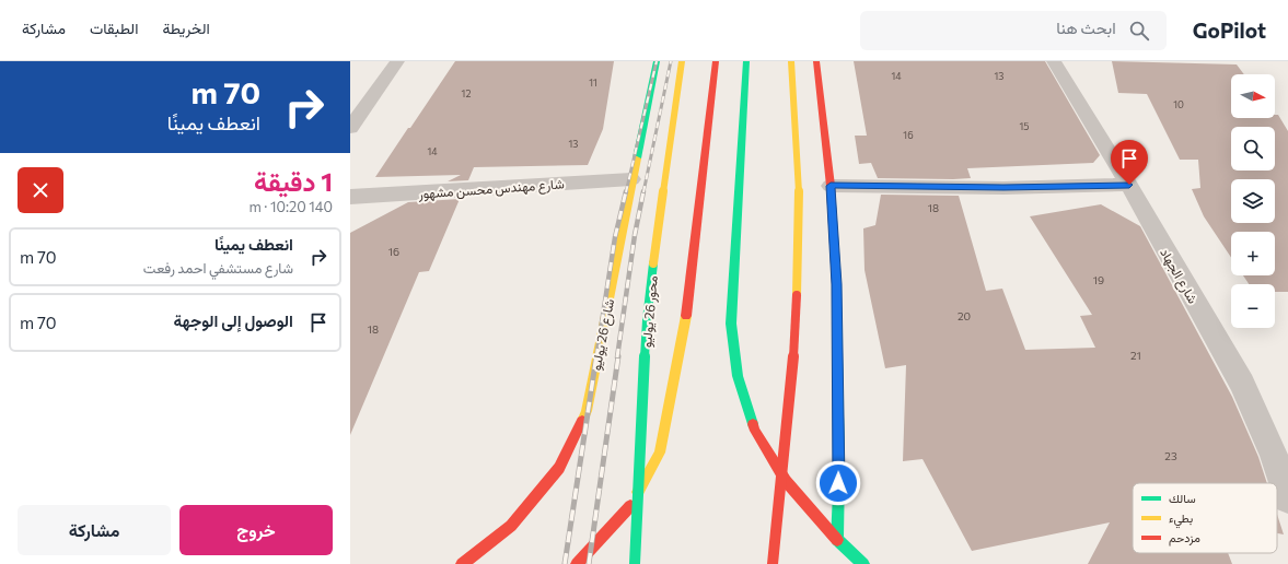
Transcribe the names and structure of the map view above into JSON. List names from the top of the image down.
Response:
{
  "streets": {
    "main road": ["محور 26 يوليو", "شارع 26 يوليو"],
    "street": ["شارع مهندس محسن مشهور", "شارع الجهاد"]
  },
  "crossings": [
    ["شارع مهندس محسن مشهور", "شارع 26 يوليو"]
  ],
  "house_numbers": [
    "14",
    "13",
    "11",
    "12",
    "10",
    "15",
    "16",
    "13",
    "14",
    "18",
    "16",
    "19",
    "20",
    "18",
    "21",
    "23"
  ],
  "legend": ["سالك", "بطيء", "مزدحم"],
  "north": "right",
  "page": {
    "header": "GoPilot",
    "search": "ابحث هنا",
    "nav": ["الخريطة", "الطبقات", "مشاركة"],
    "turn": ["70 m", "انعطف يمينًا"],
    "map_buttons": ["+", "−"],
    "heading": ["1 دقيقة", "140 m · 10:20"],
    "list": [
      {
        "name": "انعطف يمينًا",
        "note": "شارع مستشفي احمد رفعت",
        "value": "70 m"
      },
      {
        "name": "الوصول إلى الوجهة",
        "value": "70 m"
      }
    ],
    "buttons": ["خروج", "مشاركة"]
  }
}
